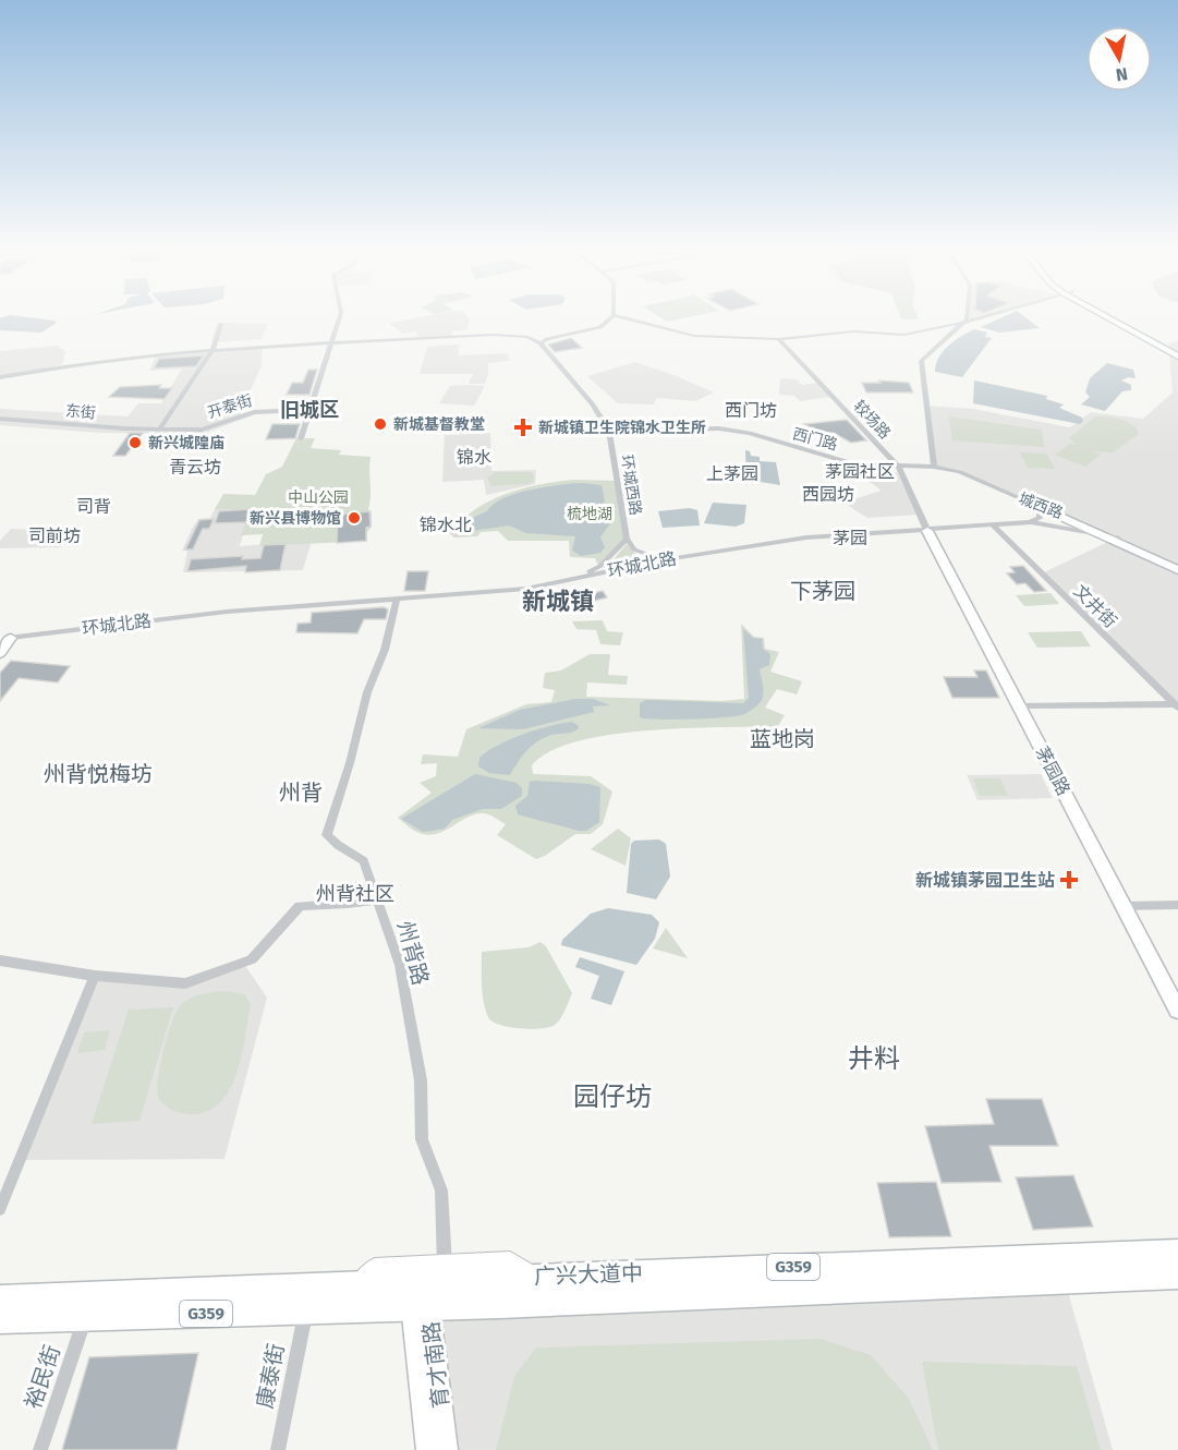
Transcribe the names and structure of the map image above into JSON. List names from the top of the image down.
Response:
{
  "streets": {
    "highway": ["G359", "广兴大道中"],
    "main road": ["城西路", "茅园路", "育才南路"],
    "street": [
      "开泰街",
      "东街",
      "较场路",
      "西门路",
      "环城西路",
      "环城北路",
      "文井街",
      "州背路",
      "康泰街",
      "裕民街"
    ]
  },
  "crossings": [
    ["开泰街", "东街"],
    ["较场路", "西门路"],
    ["较场路", "城西路"],
    ["较场路", "环城北路"],
    ["较场路", "茅园路"],
    ["西门路", "环城西路"],
    ["西门路", "城西路"],
    ["环城西路", "环城北路"],
    ["城西路", "环城北路"],
    ["环城北路", "文井街"],
    ["环城北路", "茅园路"],
    ["环城北路", "州背路"],
    ["州背路", "广兴大道中"],
    ["州背路", "育才南路"],
    ["广兴大道中", "育才南路"],
    ["广兴大道中", "康泰街"],
    ["广兴大道中", "裕民街"]
  ],
  "districts": [
    "旧城区",
    "西门坊",
    "锦水",
    "青云坊",
    "茅园社区",
    "上茅园",
    "西园坊",
    "司背",
    "锦水北",
    "司前坊",
    "茅园",
    "下茅园",
    "新城镇",
    "蓝地岗",
    "州背悦梅坊",
    "州背",
    "州背社区",
    "井料",
    "园仔坊"
  ],
  "parks": ["中山公园", "梳地湖"],
  "places": {
    "other": ["新城基督教堂", "新兴城隍庙", "新兴县博物馆"],
    "health": ["新城镇卫生院锦水卫生所", "新城镇茅园卫生站"]
  },
  "north": "bottom"
}
